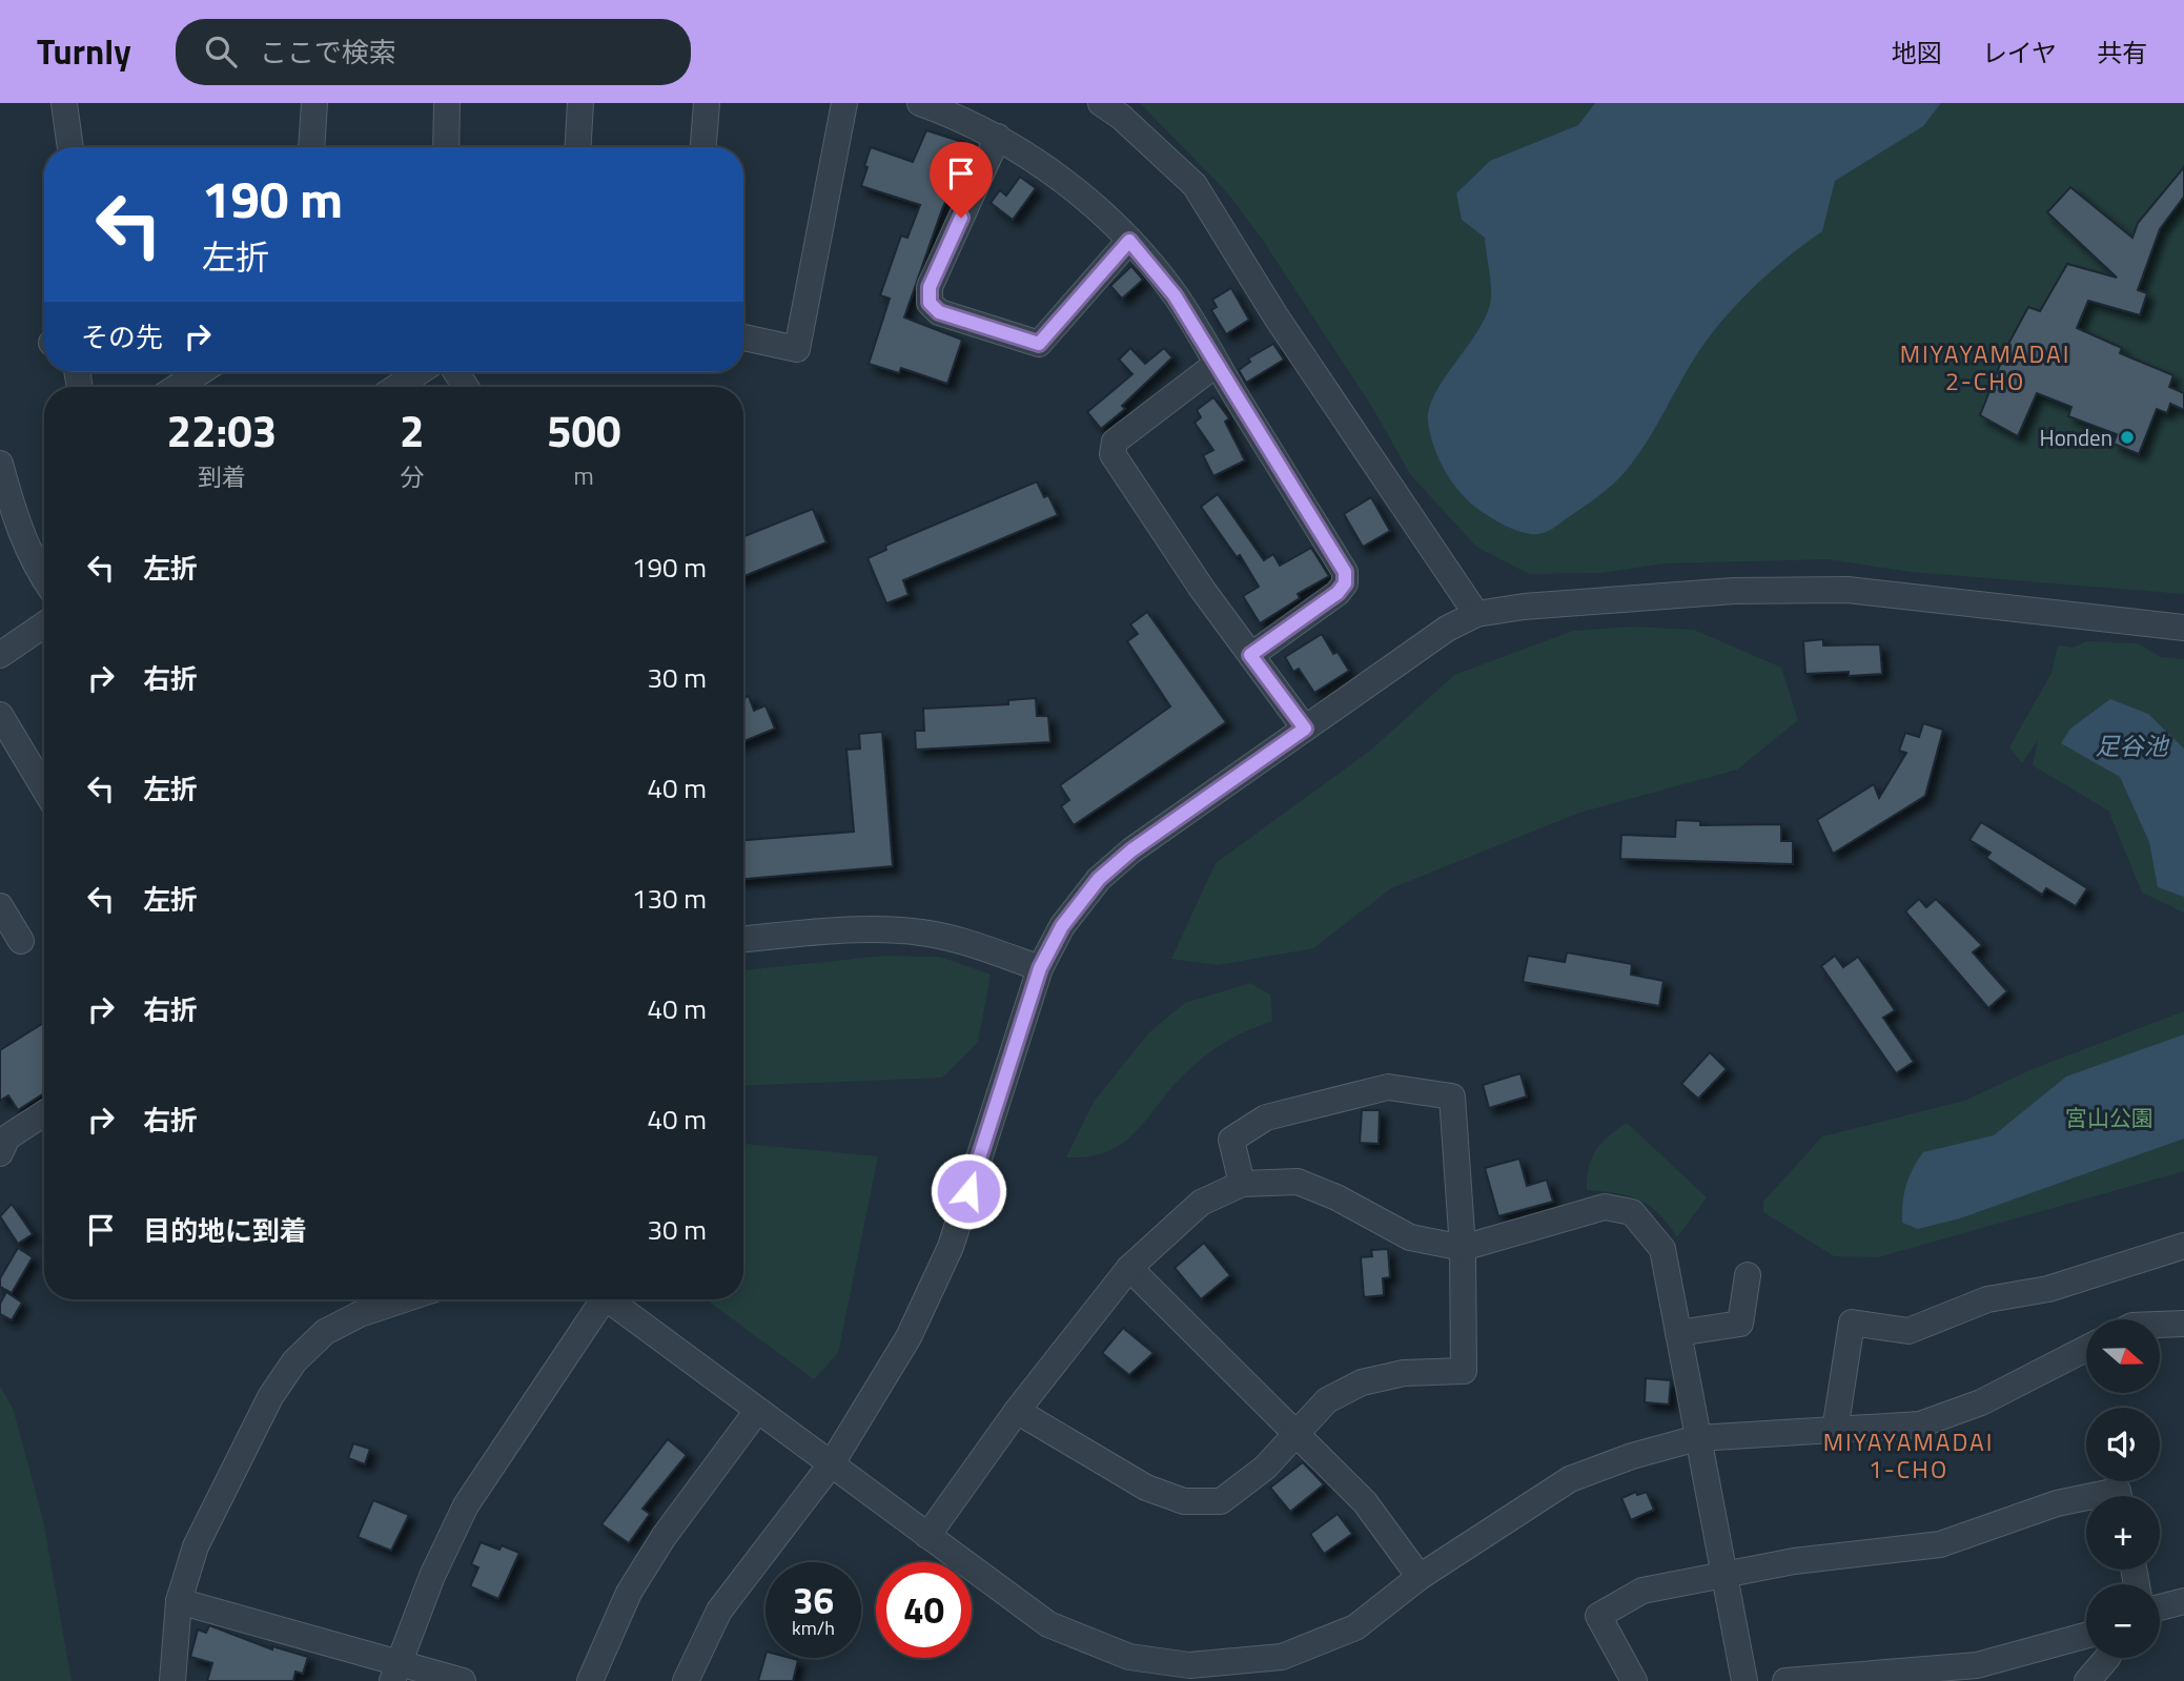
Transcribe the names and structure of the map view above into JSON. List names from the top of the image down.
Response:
{
  "districts": ["MIYAYAMADAI 2-CHO", "MIYAYAMADAI 1-CHO"],
  "water": ["足谷池"],
  "parks": ["宮山公園"],
  "places": ["Honden"],
  "north": "right",
  "page": {
    "header": "Turnly",
    "search": "ここで検索",
    "nav": ["地図", "レイヤ", "共有"],
    "turn": ["190 m", "左折"],
    "then": "その先",
    "eta": [
      "22:03",
      "到着",
      "2",
      "分",
      "500",
      "m"
    ],
    "list": [
      {
        "name": "左折",
        "value": "190 m"
      },
      {
        "name": "右折",
        "value": "30 m"
      },
      {
        "name": "左折",
        "value": "40 m"
      },
      {
        "name": "左折",
        "value": "130 m"
      },
      {
        "name": "右折",
        "value": "40 m"
      },
      {
        "name": "右折",
        "value": "40 m"
      },
      {
        "name": "目的地に到着",
        "value": "30 m"
      }
    ],
    "map_buttons": ["+", "−"],
    "speed": "36 km/h",
    "limit": "40"
  }
}
